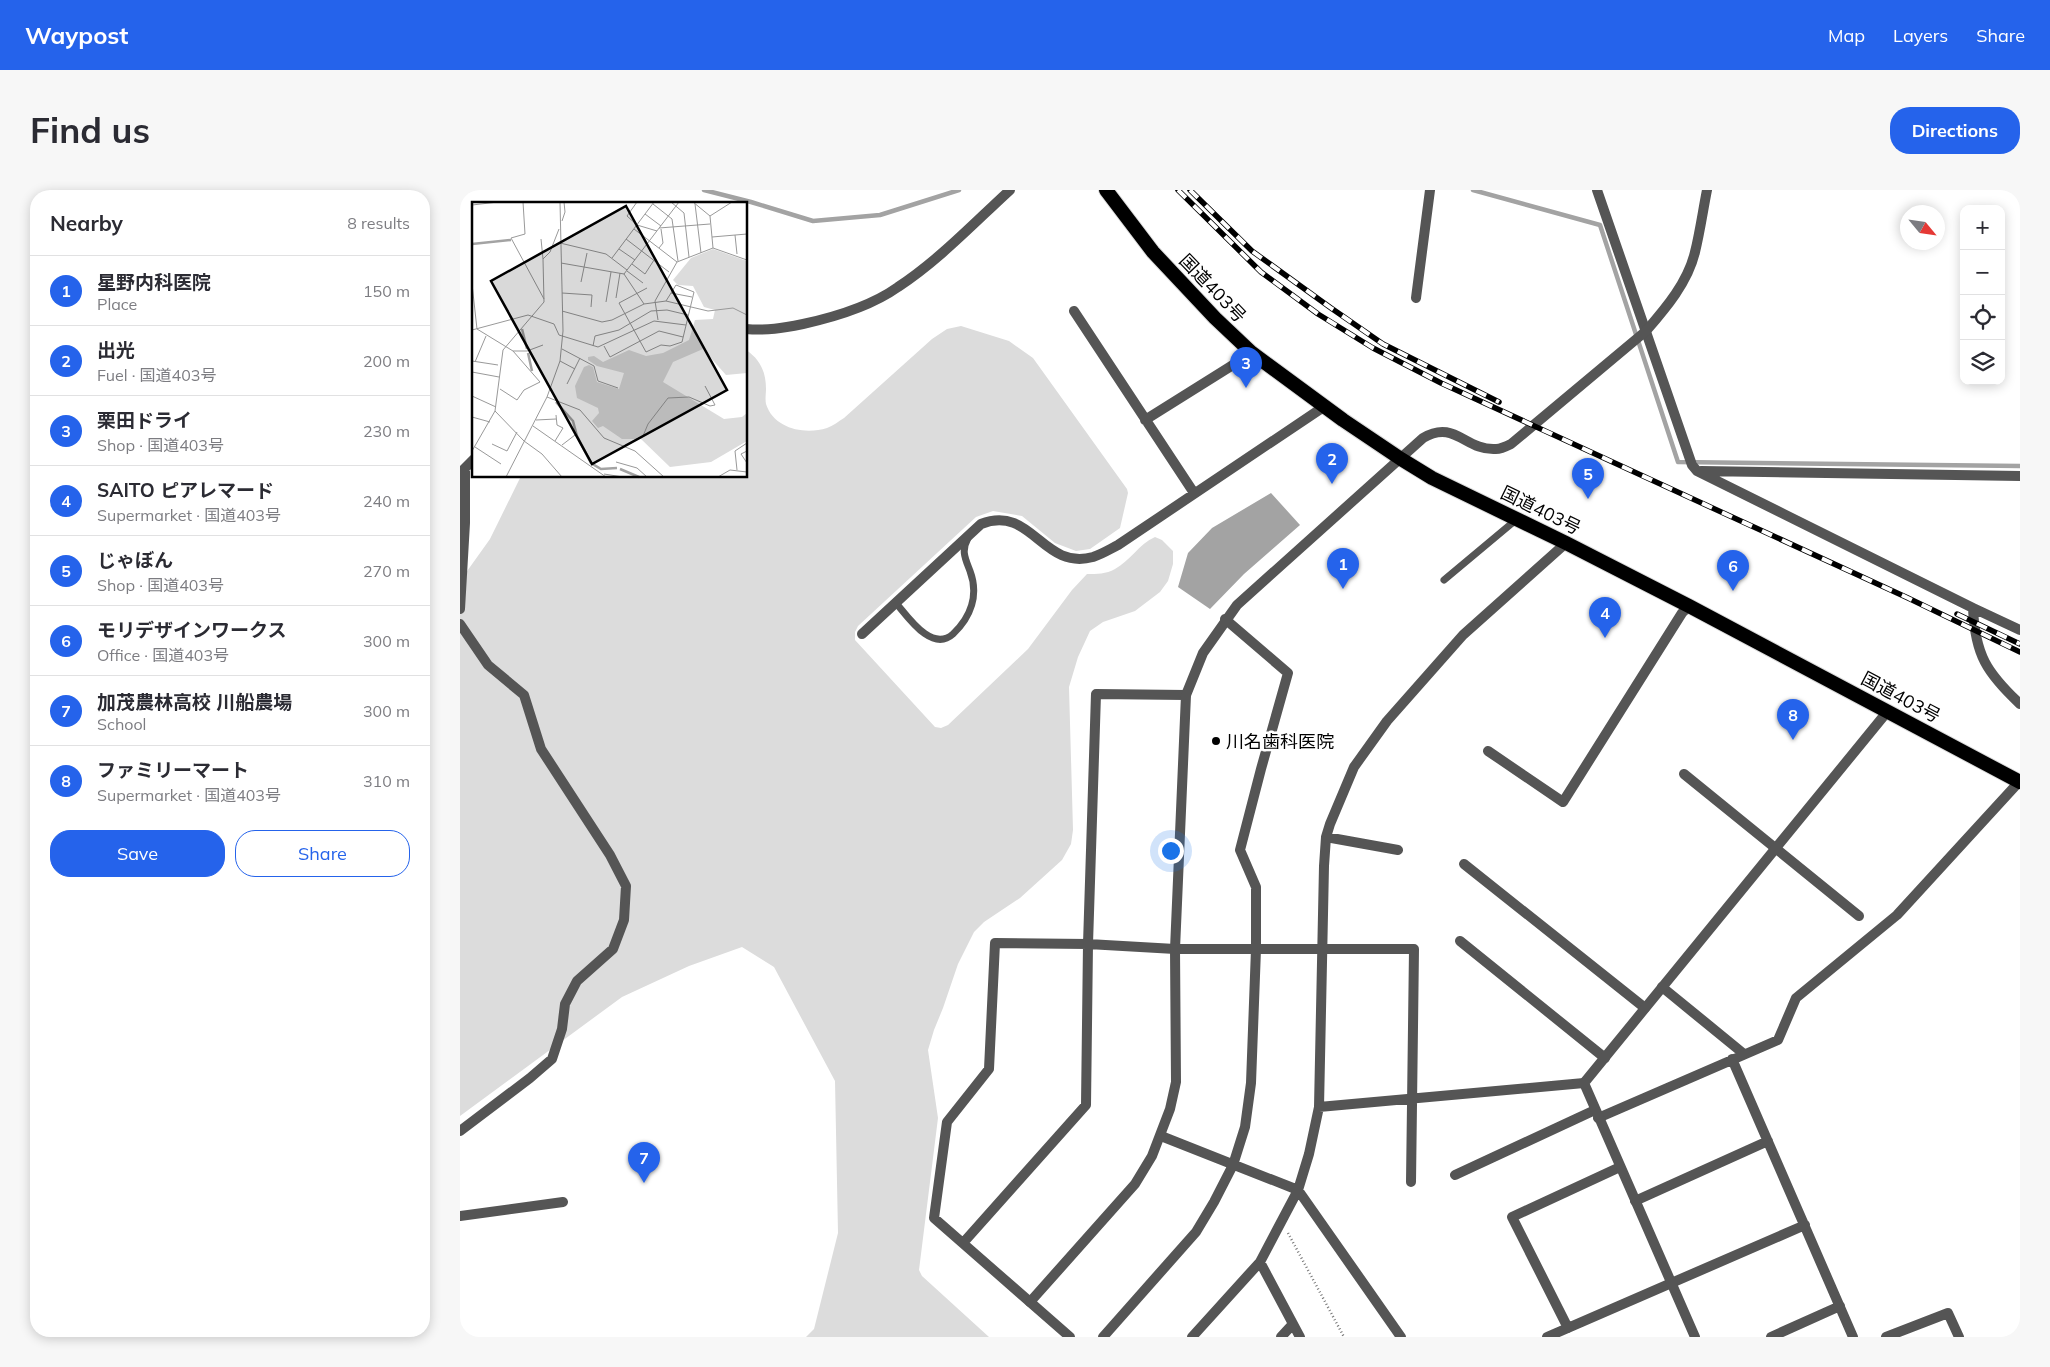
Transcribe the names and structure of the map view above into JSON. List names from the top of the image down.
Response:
{
  "streets": {
    "highway": ["国道403号"]
  },
  "places": ["川名歯科医院"],
  "north": "bottom right",
  "page": {
    "header": "Waypost",
    "nav": ["Map", "Layers", "Share"],
    "buttons": [
      "Directions",
      ["Save", "Share"]
    ],
    "title": "Find us",
    "heading": ["Nearby", "8 results"],
    "map_buttons": ["+", "−"],
    "list": [
      {
        "mark": "1",
        "name": "星野内科医院",
        "note": "Place",
        "value": "150 m"
      },
      {
        "mark": "2",
        "name": "出光",
        "note": "Fuel · 国道403号",
        "value": "200 m"
      },
      {
        "mark": "3",
        "name": "栗田ドライ",
        "note": "Shop · 国道403号",
        "value": "230 m"
      },
      {
        "mark": "4",
        "name": "SAITO ピアレマード",
        "note": "Supermarket · 国道403号",
        "value": "240 m"
      },
      {
        "mark": "5",
        "name": "じゃぼん",
        "note": "Shop · 国道403号",
        "value": "270 m"
      },
      {
        "mark": "6",
        "name": "モリデザインワークス",
        "note": "Office · 国道403号",
        "value": "300 m"
      },
      {
        "mark": "7",
        "name": "加茂農林高校 川船農場",
        "note": "School",
        "value": "300 m"
      },
      {
        "mark": "8",
        "name": "ファミリーマート",
        "note": "Supermarket · 国道403号",
        "value": "310 m"
      }
    ],
    "pins": [
      "3",
      "2",
      "5",
      "1",
      "6",
      "4",
      "8",
      "7"
    ]
  }
}
